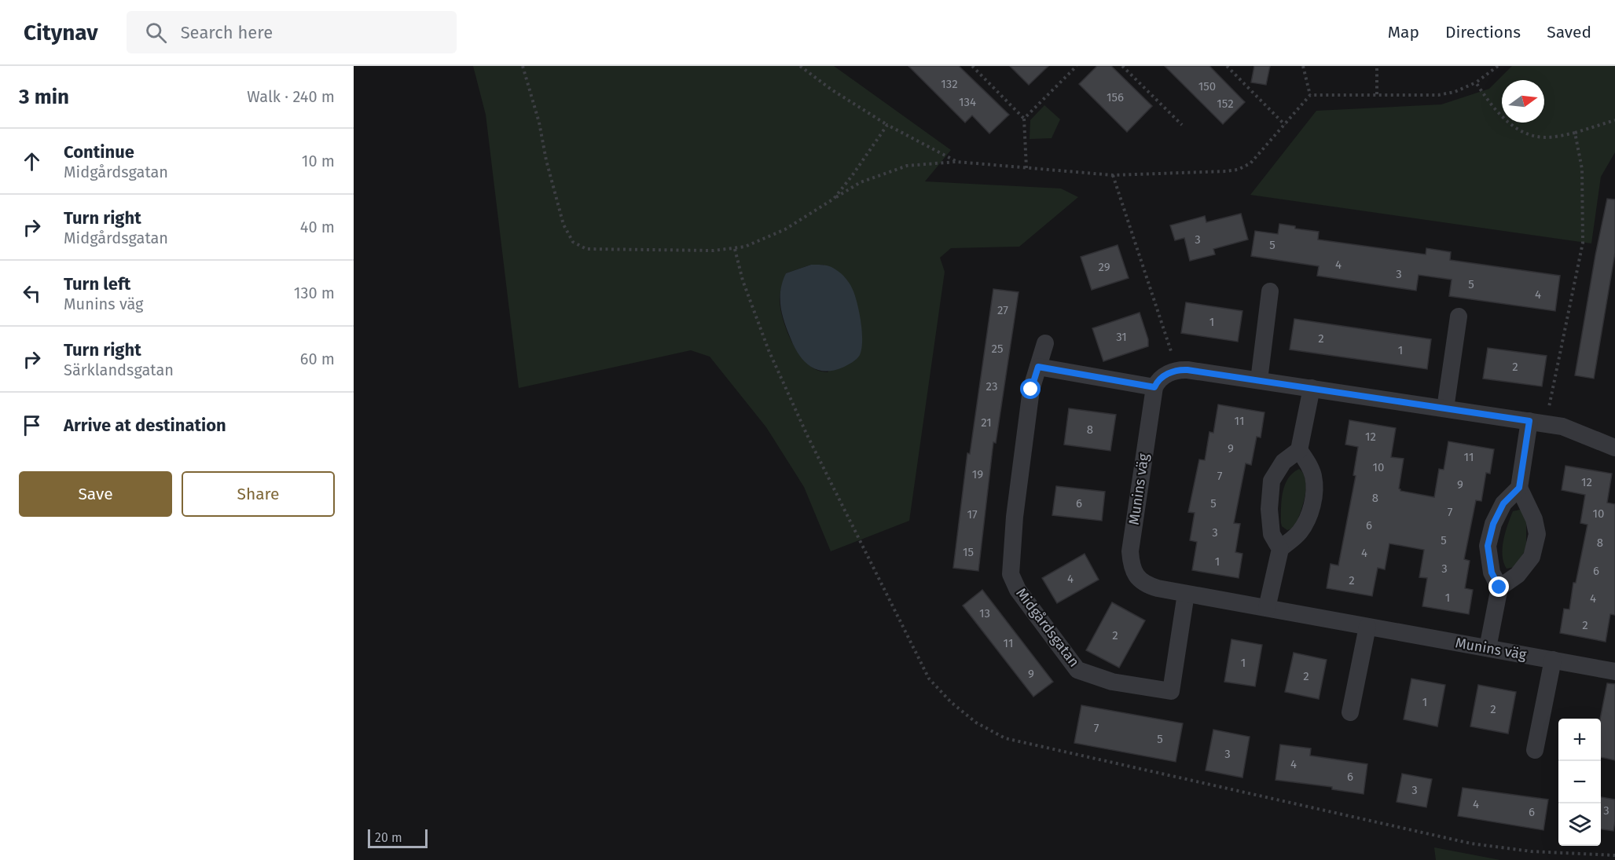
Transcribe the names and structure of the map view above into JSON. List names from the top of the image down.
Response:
{
  "streets": {
    "street": ["Munins väg", "Midgårdsgatan"]
  },
  "crossings": [
    ["Munins väg", "Midgårdsgatan"]
  ],
  "house_numbers": [
    "132",
    "150",
    "156",
    "134",
    "152",
    "3",
    "5",
    "4",
    "29",
    "3",
    "5",
    "4",
    "27",
    "1",
    "31",
    "2",
    "25",
    "1",
    "2",
    "23",
    "11",
    "21",
    "8",
    "12",
    "9",
    "11",
    "10",
    "19",
    "7",
    "12",
    "9",
    "8",
    "6",
    "5",
    "7",
    "10",
    "17",
    "6",
    "3",
    "5",
    "8",
    "15",
    "4",
    "1",
    "3",
    "6",
    "4",
    "2",
    "1",
    "4",
    "13",
    "2",
    "2",
    "11",
    "1",
    "9",
    "2",
    "1",
    "2",
    "7",
    "5",
    "3",
    "4",
    "6",
    "3",
    "4",
    "3",
    "6"
  ],
  "scale_bar": "20 m",
  "north": "right",
  "page": {
    "header": "Citynav",
    "search": "Search here",
    "nav": ["Map", "Directions", "Saved"],
    "heading": ["3 min", "Walk · 240 m"],
    "list": [
      ["Continue", "Midgårdsgatan", "10 m"],
      ["Turn right", "Midgårdsgatan", "40 m"],
      ["Turn left", "Munins väg", "130 m"],
      ["Turn right", "Särklandsgatan", "60 m"],
      "Arrive at destination"
    ],
    "buttons": ["Save", "Share"],
    "map_buttons": ["+", "−"],
    "scale": "20 m"
  }
}
